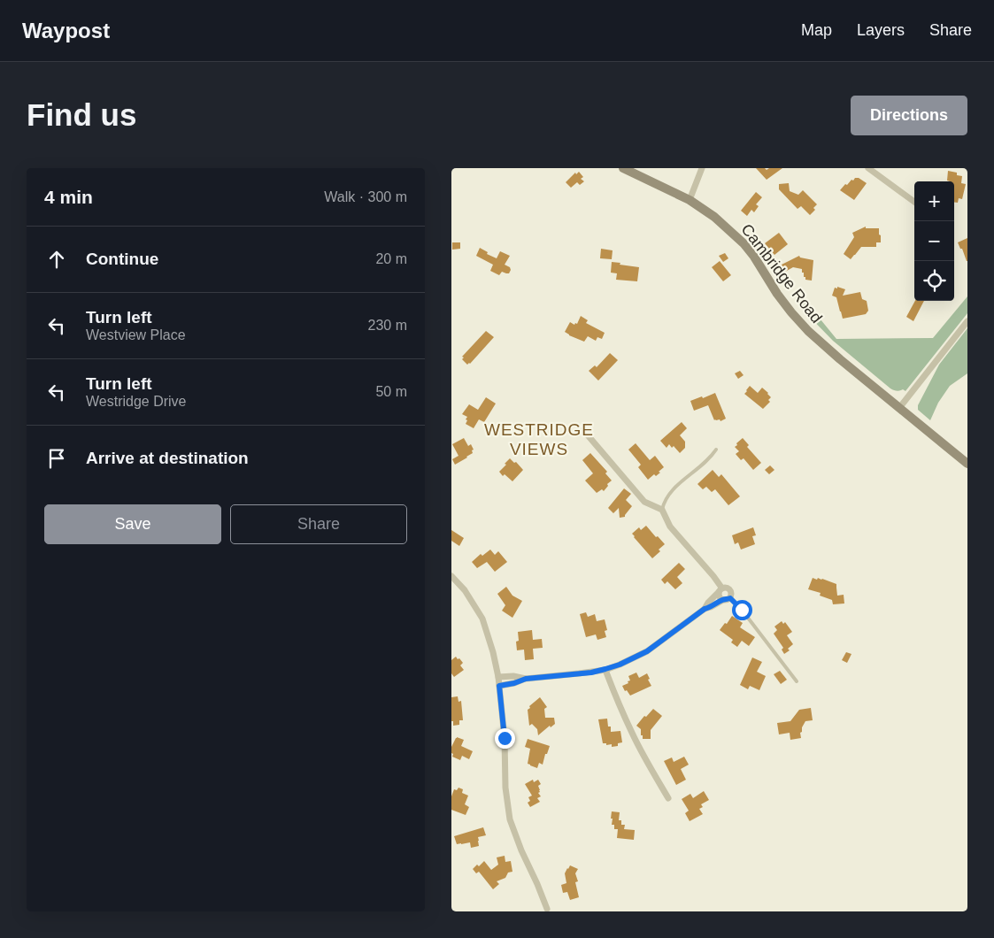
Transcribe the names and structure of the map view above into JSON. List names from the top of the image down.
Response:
{
  "streets": {
    "main road": ["Cambridge Road"]
  },
  "districts": ["WESTRIDGE VIEWS"],
  "page": {
    "header": "Waypost",
    "nav": ["Map", "Layers", "Share"],
    "buttons": [
      "Directions",
      ["Save", "Share"]
    ],
    "title": "Find us",
    "heading": ["4 min", "Walk · 300 m"],
    "map_buttons": ["+", "−"],
    "list": [
      ["Continue", "20 m"],
      ["Turn left", "Westview Place", "230 m"],
      ["Turn left", "Westridge Drive", "50 m"],
      "Arrive at destination"
    ]
  }
}
